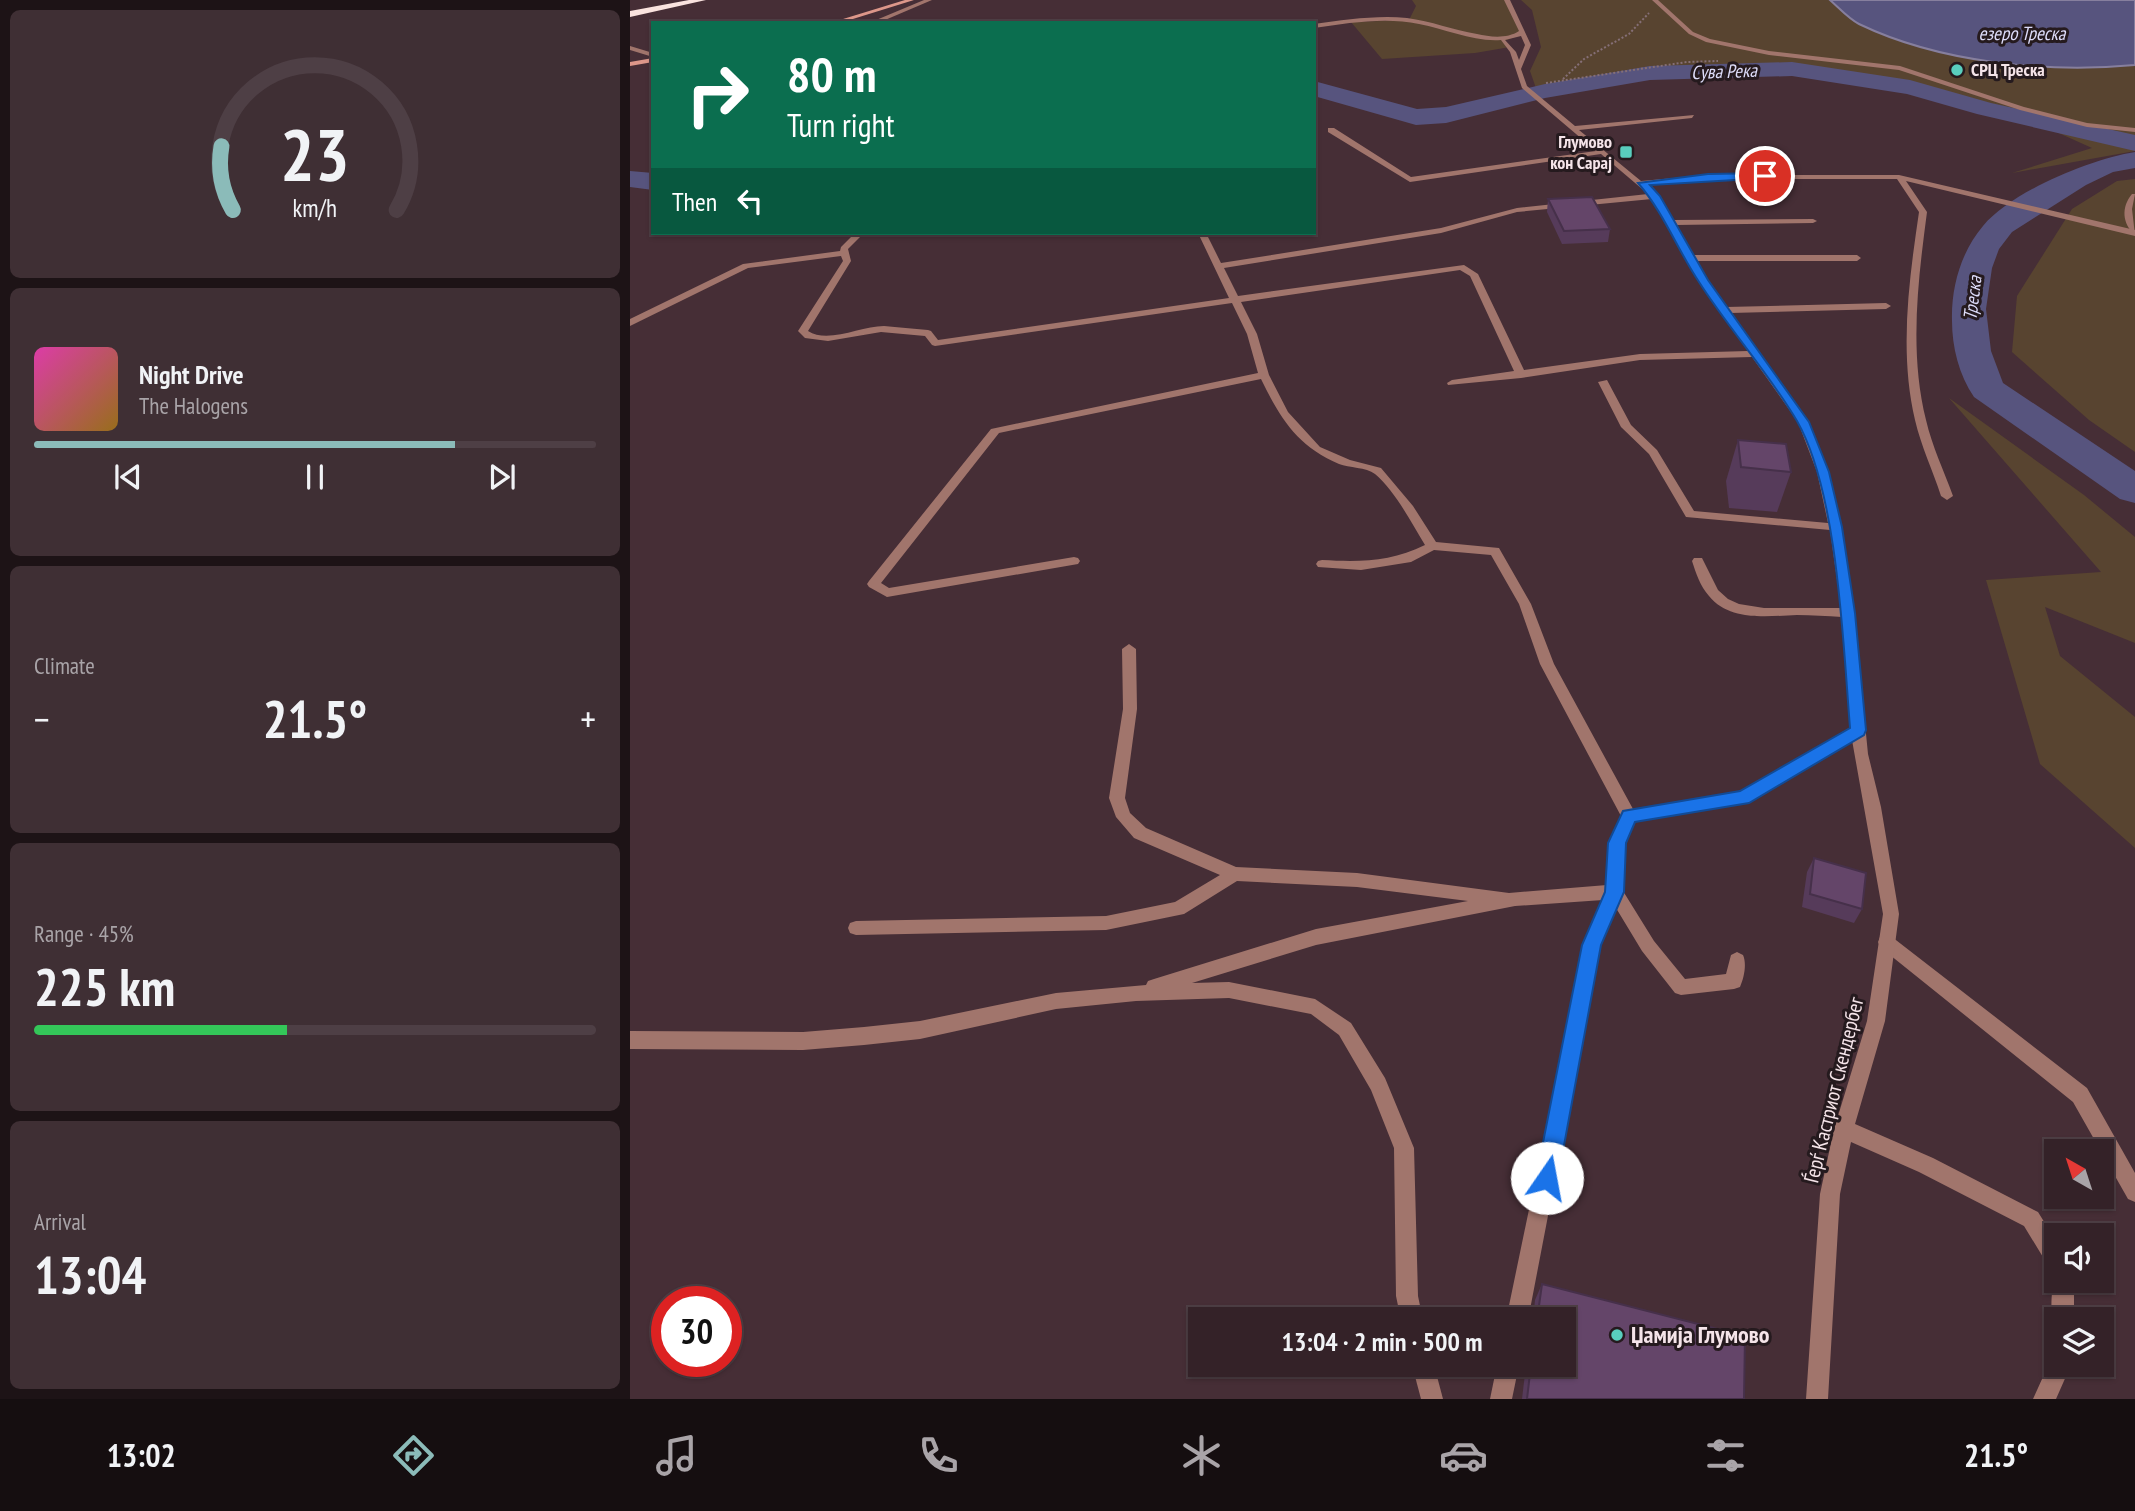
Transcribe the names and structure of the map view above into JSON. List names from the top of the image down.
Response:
{
  "streets": {
    "street": ["Ѓерѓ Кастриот Скендербег"]
  },
  "water": ["езеро Треска", "Сува Река", "Треска"],
  "places": {
    "other": ["СРЦ Треска", "Џамија Глумово"],
    "transit": ["Глумово кон Сарај"]
  },
  "north": "top left",
  "page": {
    "turn": ["80 m", "Turn right"],
    "then": "Then",
    "song": ["Night Drive", "The Halogens"],
    "tile": [
      "Climate",
      ["Range · 45%", "225 km"],
      ["Arrival", "13:04"]
    ],
    "heat": ["−", "21.5°", "+"],
    "limit": "30",
    "trip": "13:04 · 2 min · 500 m",
    "tabs": ["13:02", "21.5°"],
    "gauge": ["23", "km/h"]
  }
}
